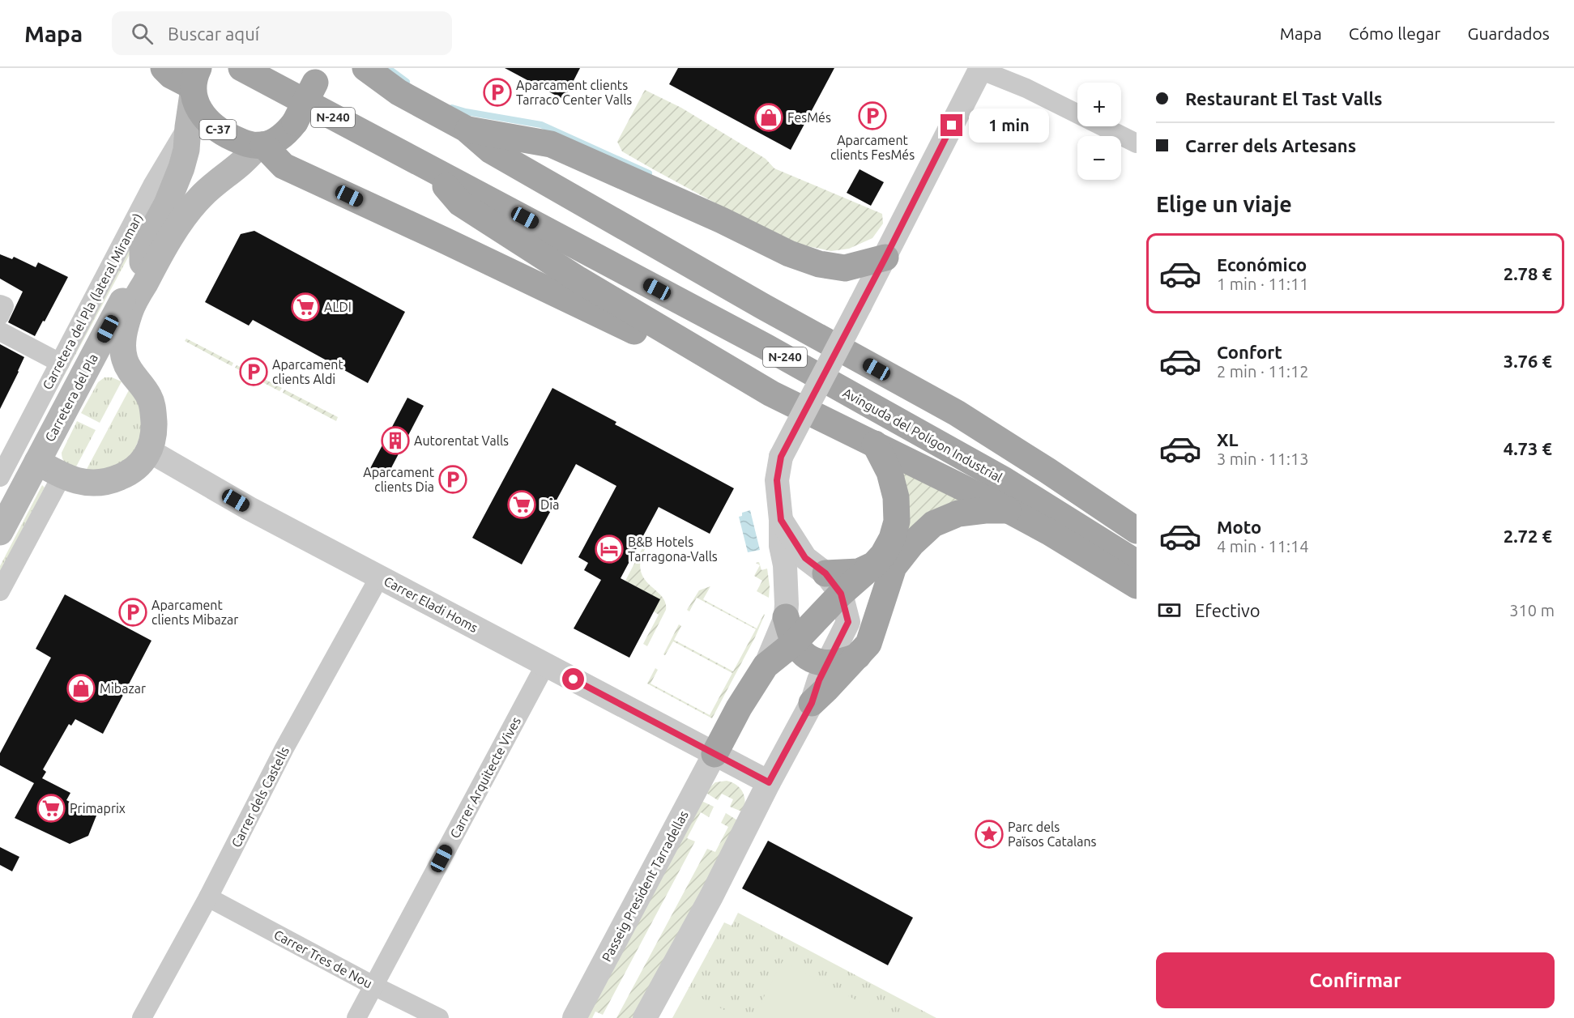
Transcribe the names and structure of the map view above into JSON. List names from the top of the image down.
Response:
{
  "streets": {
    "main road": [
      "N-240",
      "C-37",
      "Carretera del Pla",
      "Avinguda del Polígon Industrial"
    ],
    "street": [
      "Carretera del Pla (lateral Miramar)",
      "Carrer Eladi Homs",
      "Carrer Arquitecte Vives",
      "Carrer dels Castells",
      "Passeig President Tarradellas",
      "Carrer Tres de Nou"
    ]
  },
  "crossings": [
    ["Carretera del Pla (lateral Miramar)", "Carretera del Pla"],
    ["Carrer Eladi Homs", "Carrer Arquitecte Vives"],
    ["Carrer Eladi Homs", "Carrer dels Castells"],
    ["Carrer Eladi Homs", "Passeig President Tarradellas"],
    ["Carrer Arquitecte Vives", "Carrer Tres de Nou"],
    ["Carrer dels Castells", "Carrer Tres de Nou"]
  ],
  "places": {
    "parking": [
      "Aparcament clients Tarraco Center Valls",
      "Aparcament clients FesMés",
      "Aparcament clients Aldi",
      "Aparcament clients Dia",
      "Aparcament clients Mibazar"
    ],
    "shop": ["FesMés", "Mibazar"],
    "supermarket": ["ALDI", "Dia", "Primaprix"],
    "building": ["Autorentat Valls"],
    "hotel": ["B&B Hotels Tarragona-Valls"],
    "place": ["Parc dels Països Catalans"]
  },
  "page": {
    "header": "Mapa",
    "search": "Buscar aquí",
    "nav": ["Mapa", "Cómo llegar", "Guardados"],
    "banner": ["Restaurant El Tast Valls", "Carrer dels Artesans"],
    "map_buttons": ["+", "−"],
    "bubble": "1 min",
    "heading": "Elige un viaje",
    "list": [
      {
        "name": "Económico",
        "note": "1 min · 11:11",
        "value": "2.78 €"
      },
      {
        "name": "Confort",
        "note": "2 min · 11:12",
        "value": "3.76 €"
      },
      {
        "name": "XL",
        "note": "3 min · 11:13",
        "value": "4.73 €"
      },
      {
        "name": "Moto",
        "note": "4 min · 11:14",
        "value": "2.72 €"
      }
    ],
    "pay": ["Efectivo", "310 m"],
    "buttons": "Confirmar"
  }
}
